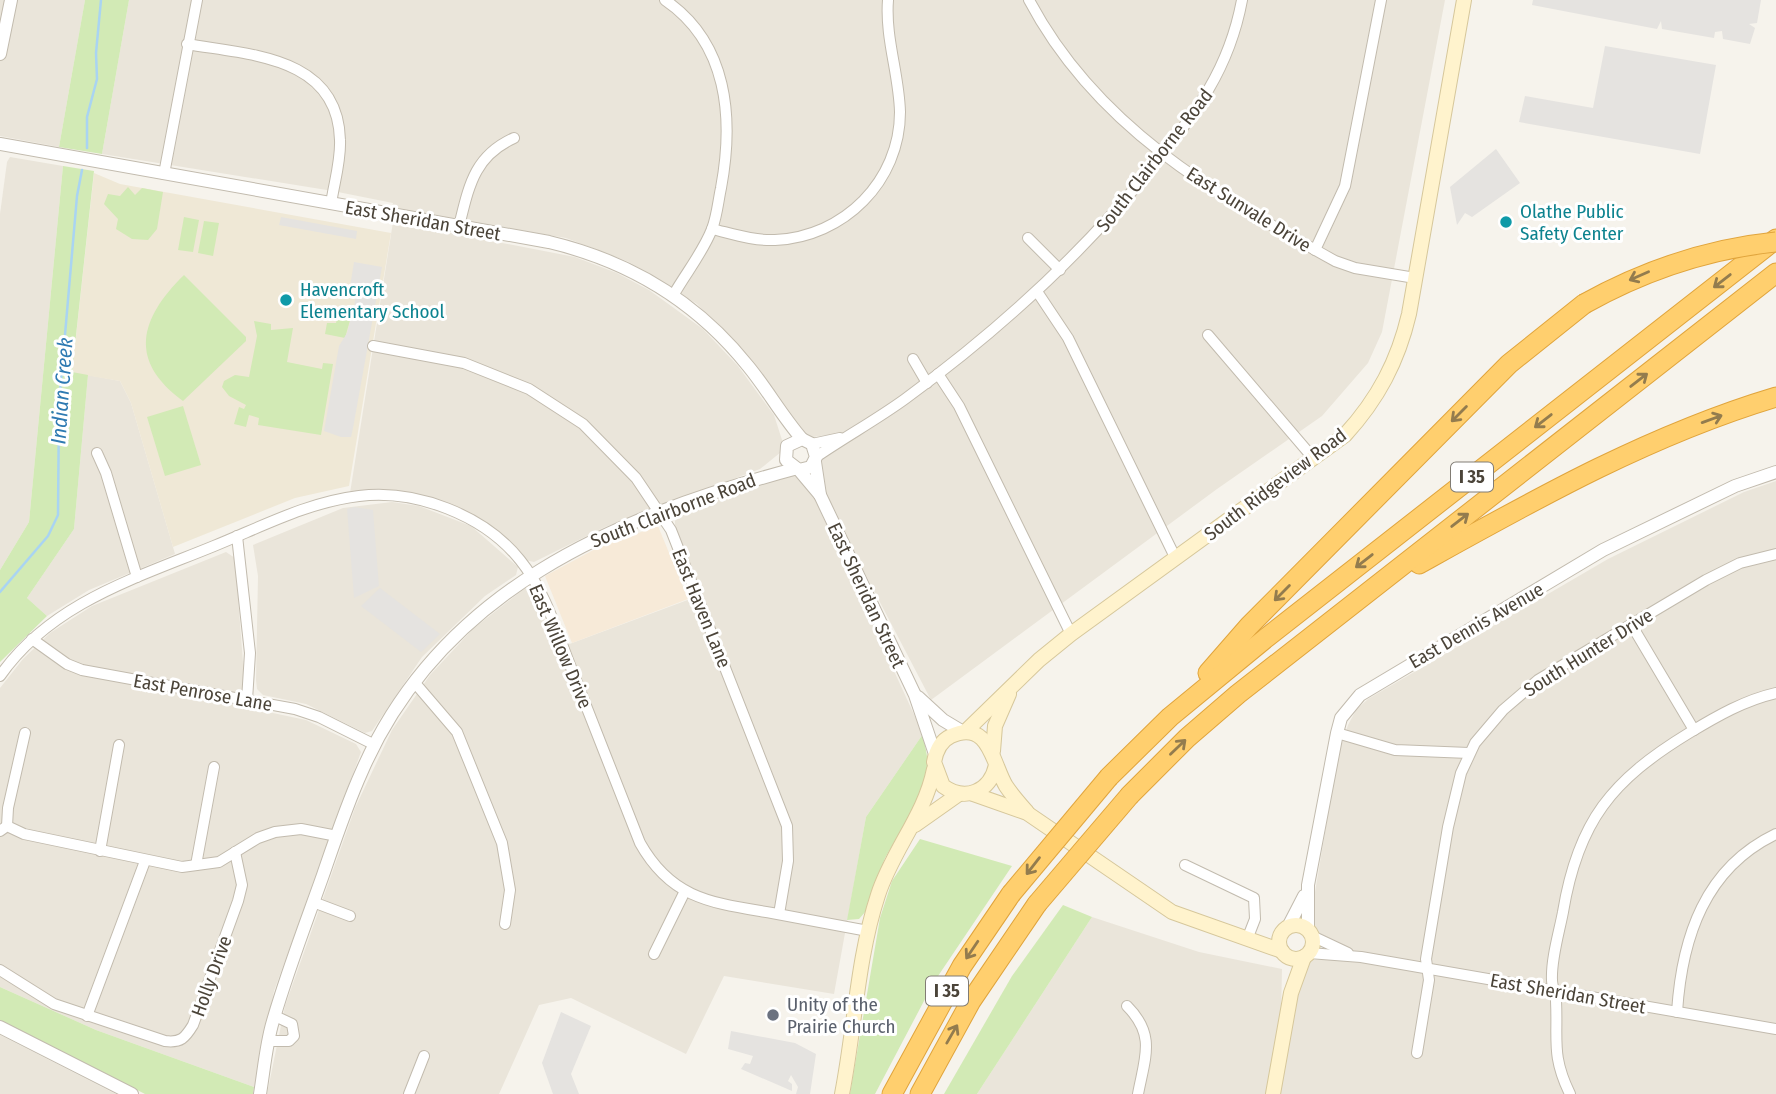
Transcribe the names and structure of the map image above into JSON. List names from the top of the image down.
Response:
{
  "streets": {
    "highway": ["I 35"],
    "main road": ["South Ridgeview Road"],
    "street": [
      "South Clairborne Road",
      "East Sunvale Drive",
      "East Sheridan Street",
      "East Haven Lane",
      "East Dennis Avenue",
      "East Willow Drive",
      "South Hunter Drive",
      "East Penrose Lane",
      "Holly Drive"
    ]
  },
  "crossings": [
    ["South Clairborne Road", "East Sunvale Drive"],
    ["South Clairborne Road", "East Sheridan Street"],
    ["South Clairborne Road", "East Haven Lane"],
    ["South Clairborne Road", "East Willow Drive"],
    ["South Clairborne Road", "East Penrose Lane"],
    ["East Sunvale Drive", "South Ridgeview Road"],
    ["East Sheridan Street", "South Ridgeview Road"],
    ["East Sheridan Street", "East Dennis Avenue"],
    ["East Sheridan Street", "South Hunter Drive"],
    ["East Haven Lane", "East Willow Drive"],
    ["East Willow Drive", "East Penrose Lane"]
  ],
  "water": ["Indian Creek"],
  "places": ["Olathe Public Safety Center", "Havencroft Elementary School", "Unity of the Prairie Church"]
}
